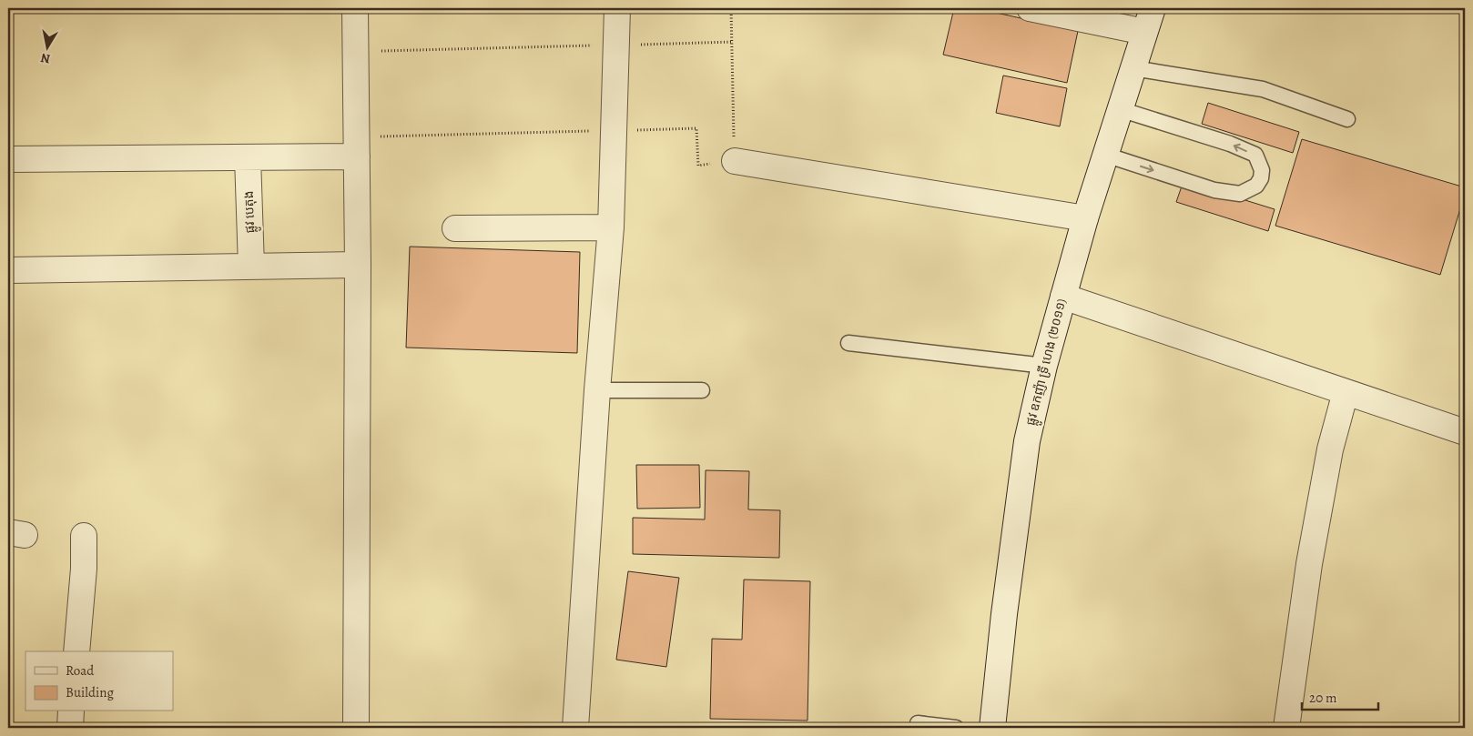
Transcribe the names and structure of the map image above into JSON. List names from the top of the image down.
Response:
{
  "streets": {
    "street": ["ផ្លូវ បេតុង", "ផ្លូវ ឧកញ៉ា ទ្រី ហេង (២០១១)"]
  },
  "legend": ["Road", "Building"],
  "scale_bar": "20 m",
  "north": "bottom"
}
